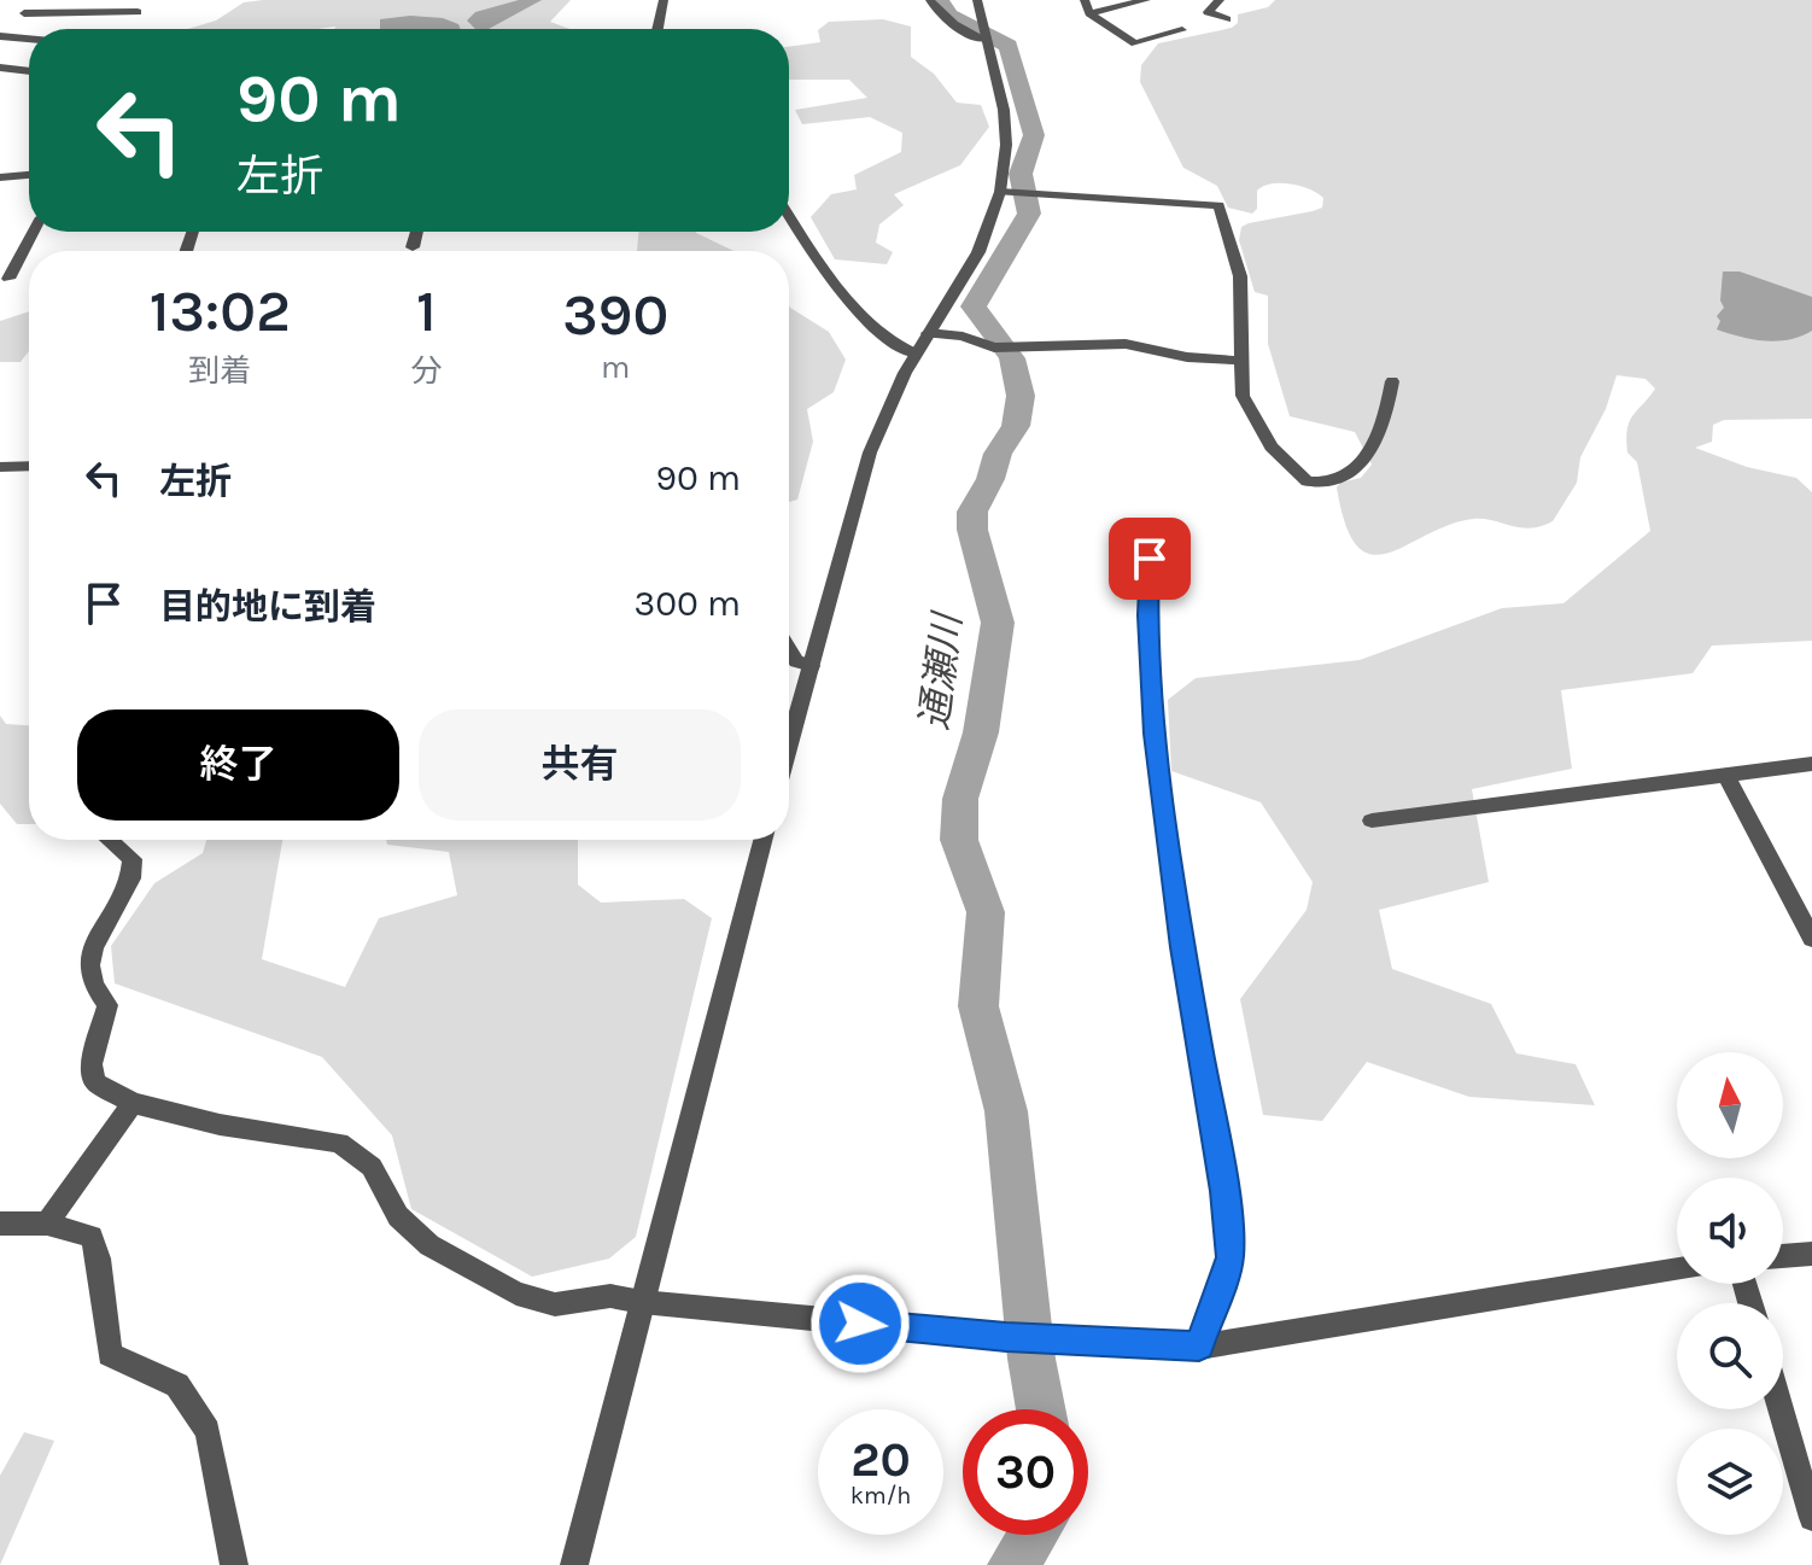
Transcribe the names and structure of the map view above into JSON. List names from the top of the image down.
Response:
{
  "water": ["通瀬川"],
  "north": "top",
  "page": {
    "turn": ["90 m", "左折"],
    "eta": [
      "13:02",
      "到着",
      "1",
      "分",
      "390",
      "m"
    ],
    "list": [
      {
        "name": "左折",
        "value": "90 m"
      },
      {
        "name": "目的地に到着",
        "value": "300 m"
      }
    ],
    "buttons": ["終了", "共有"],
    "speed": "20 km/h",
    "limit": "30"
  }
}
